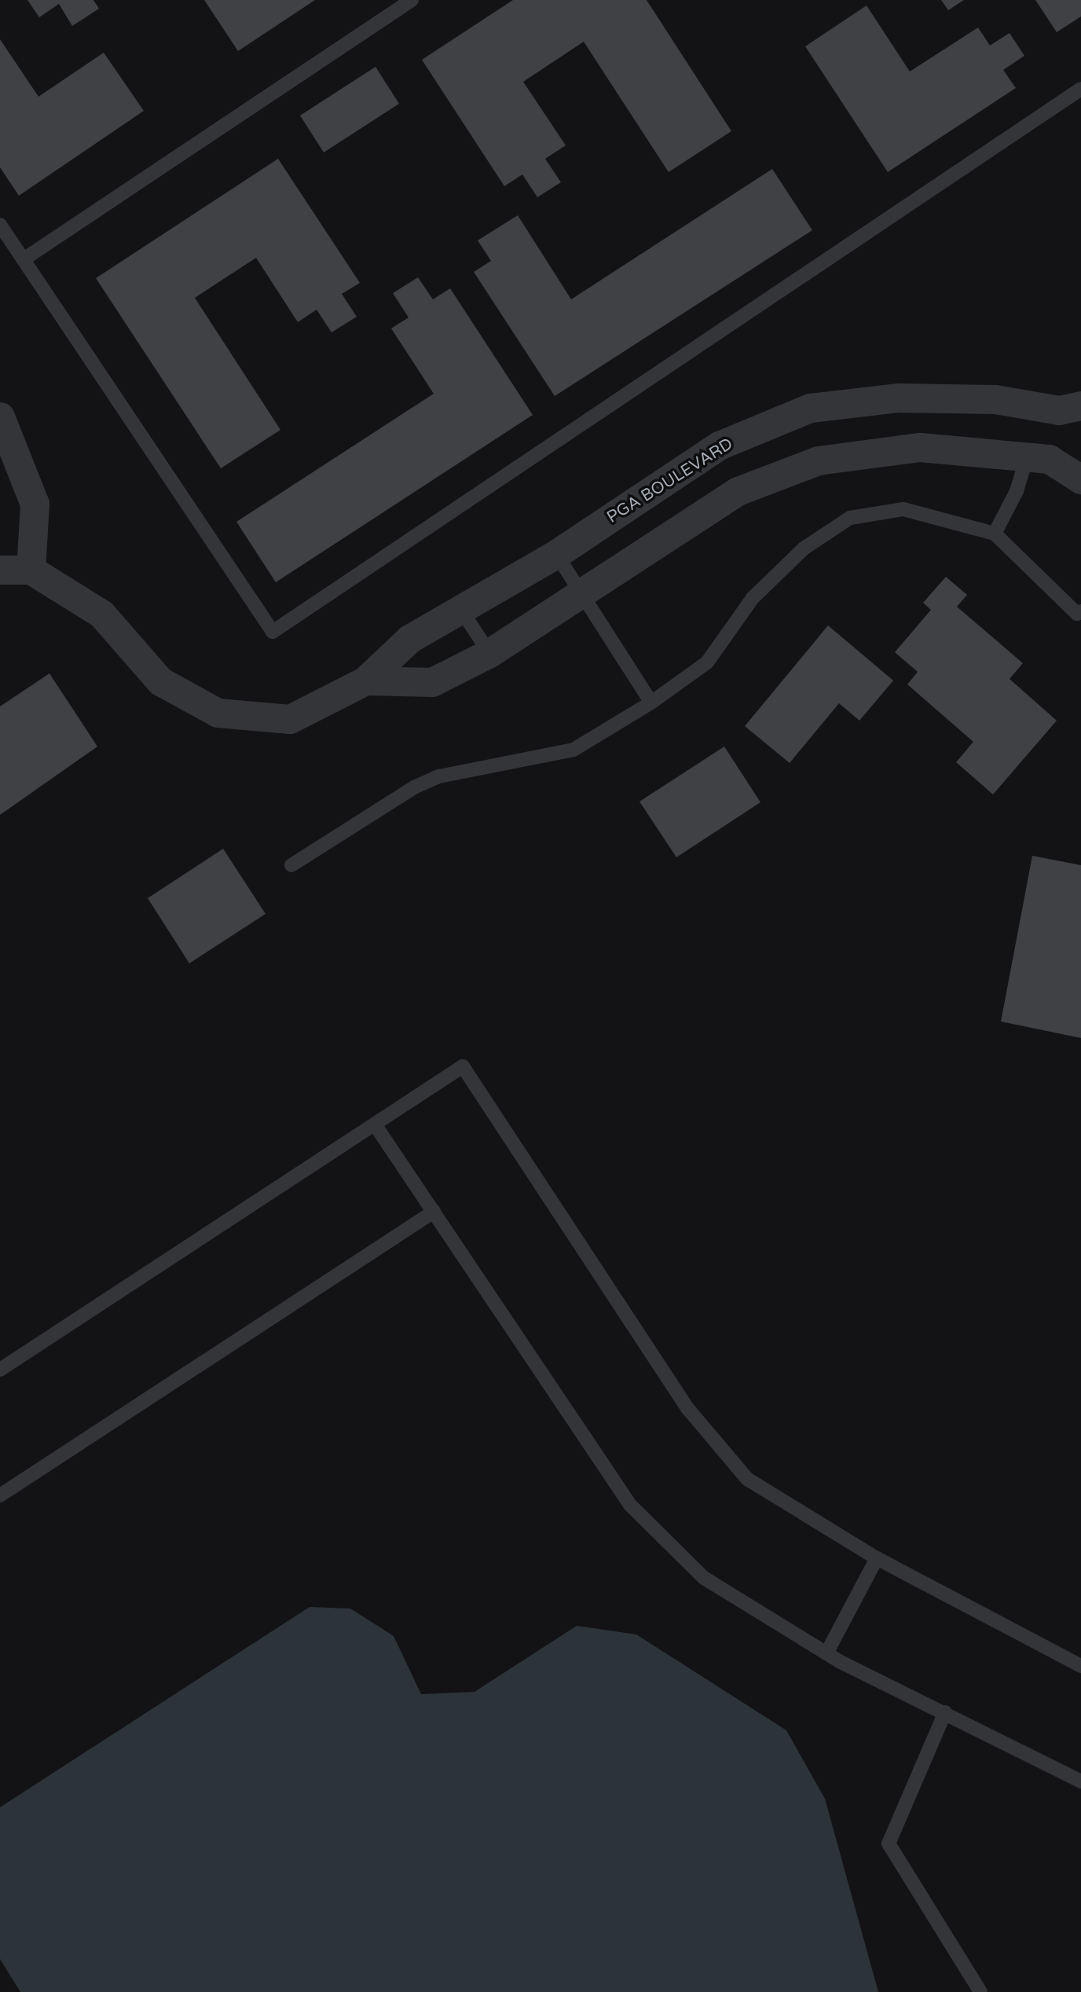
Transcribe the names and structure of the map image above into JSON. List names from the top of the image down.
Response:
{
  "streets": {
    "street": ["PGA BOULEVARD"]
  }
}
